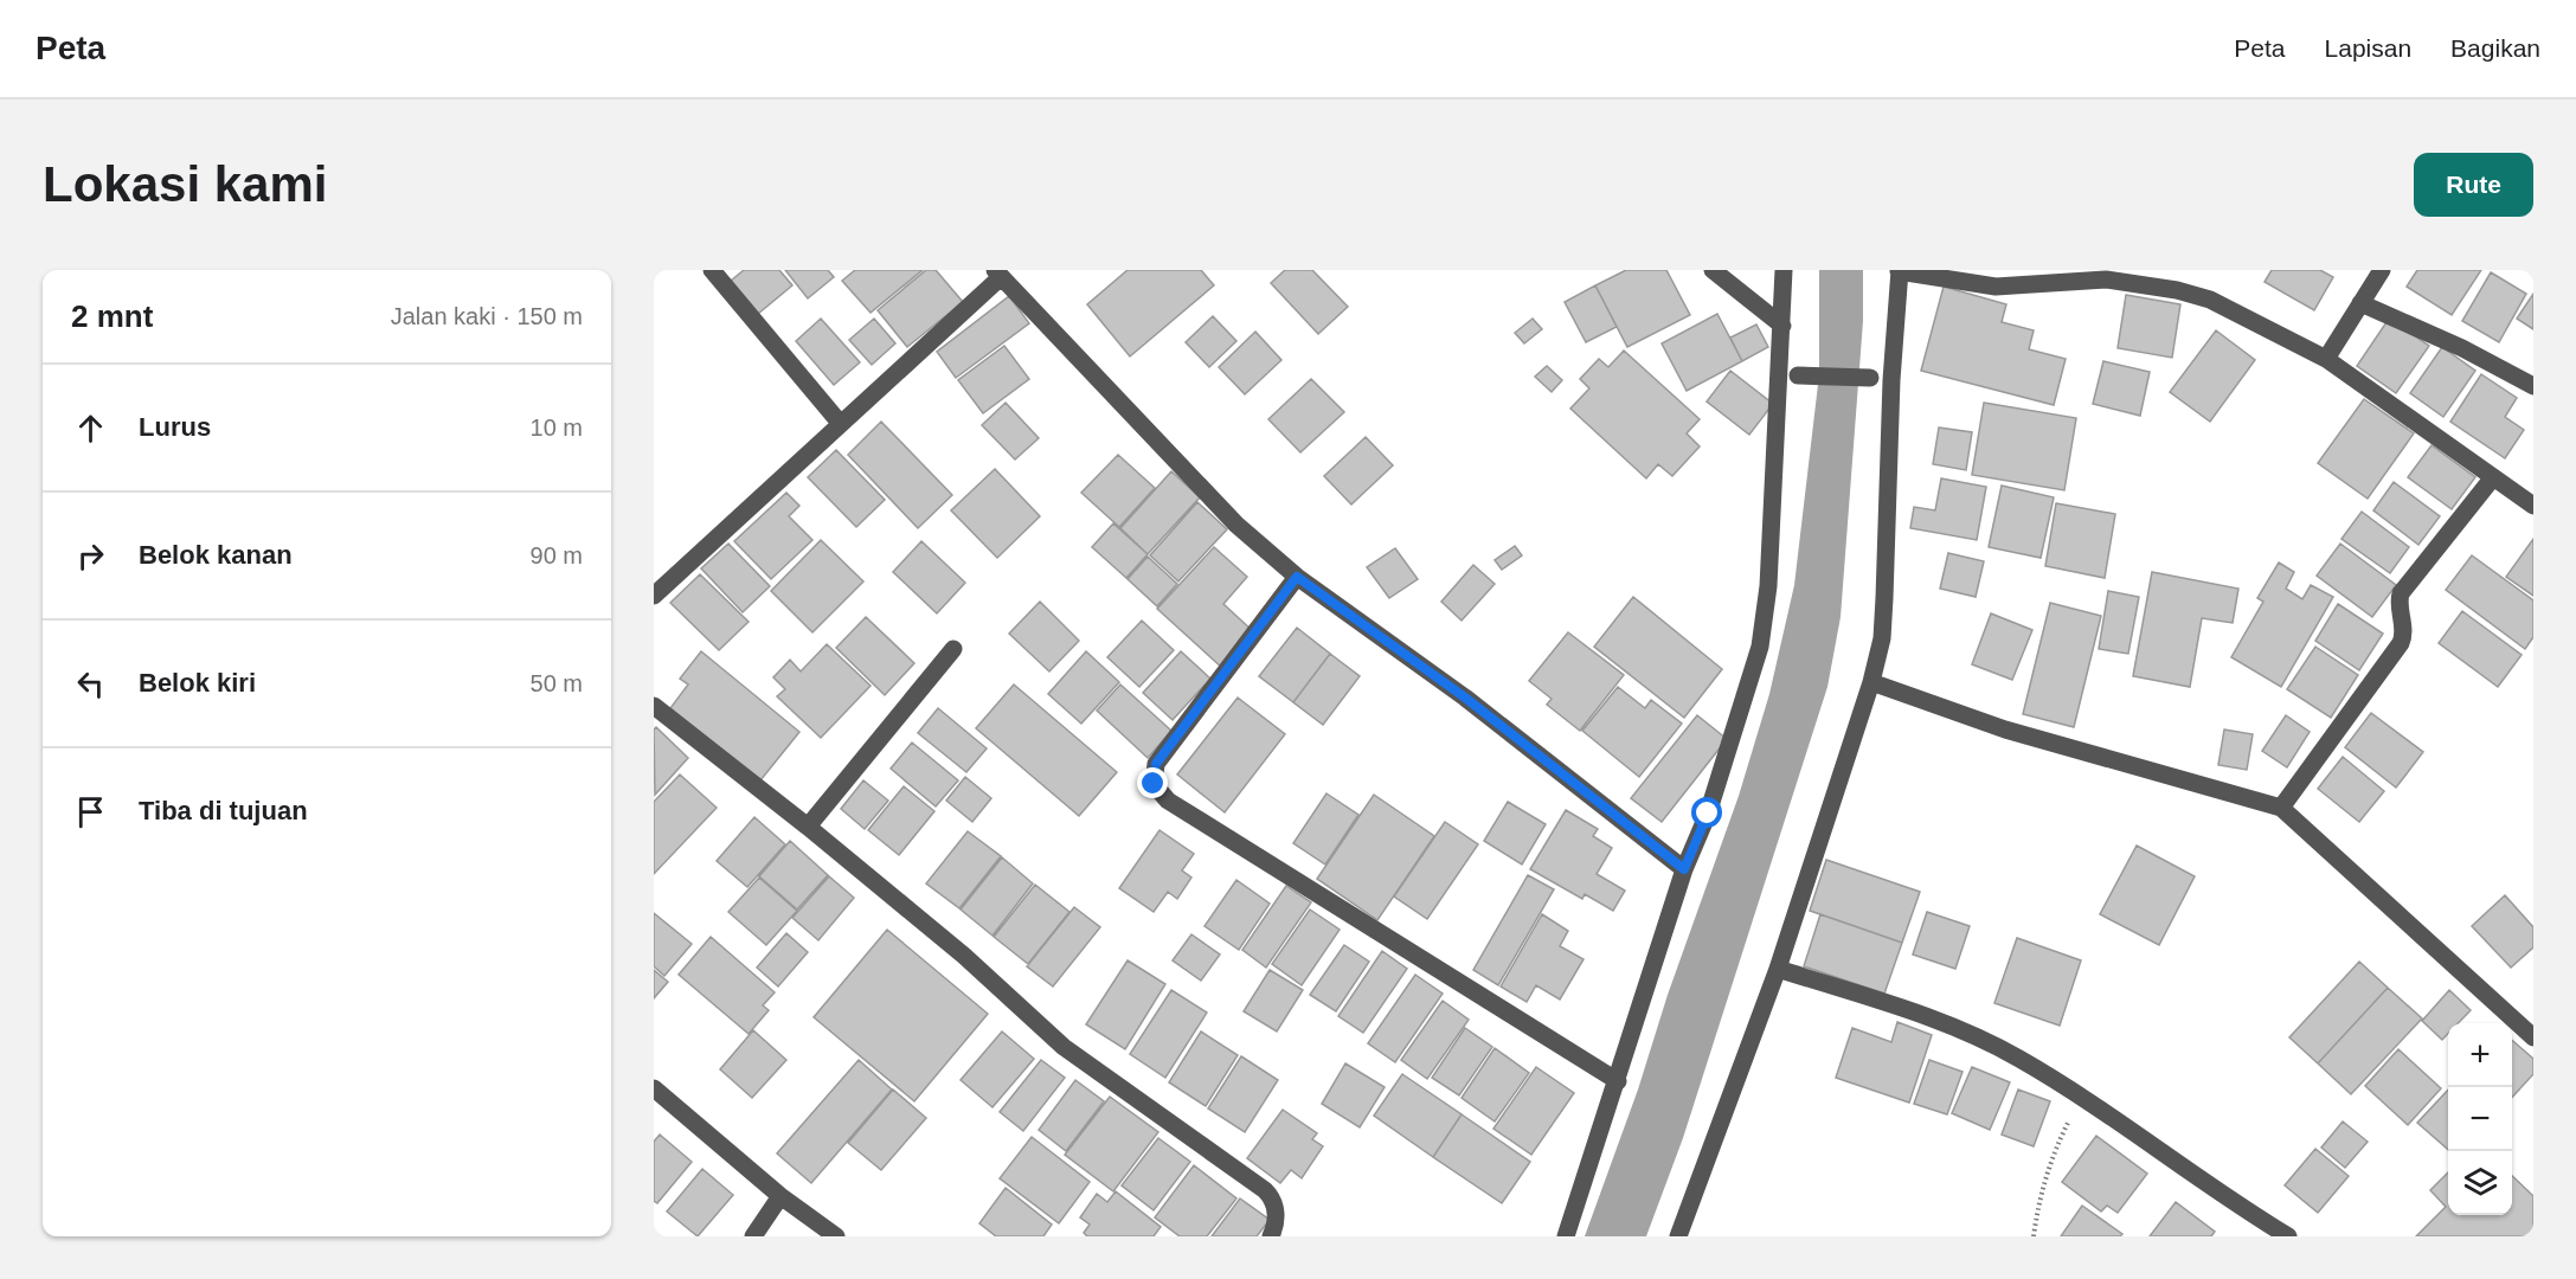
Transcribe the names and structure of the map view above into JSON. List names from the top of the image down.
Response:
{
  "page": {
    "header": "Peta",
    "nav": ["Peta", "Lapisan", "Bagikan"],
    "buttons": "Rute",
    "title": "Lokasi kami",
    "heading": ["2 mnt", "Jalan kaki · 150 m"],
    "list": [
      ["Lurus", "10 m"],
      ["Belok kanan", "90 m"],
      ["Belok kiri", "50 m"],
      "Tiba di tujuan"
    ],
    "map_buttons": ["+", "−"]
  }
}
